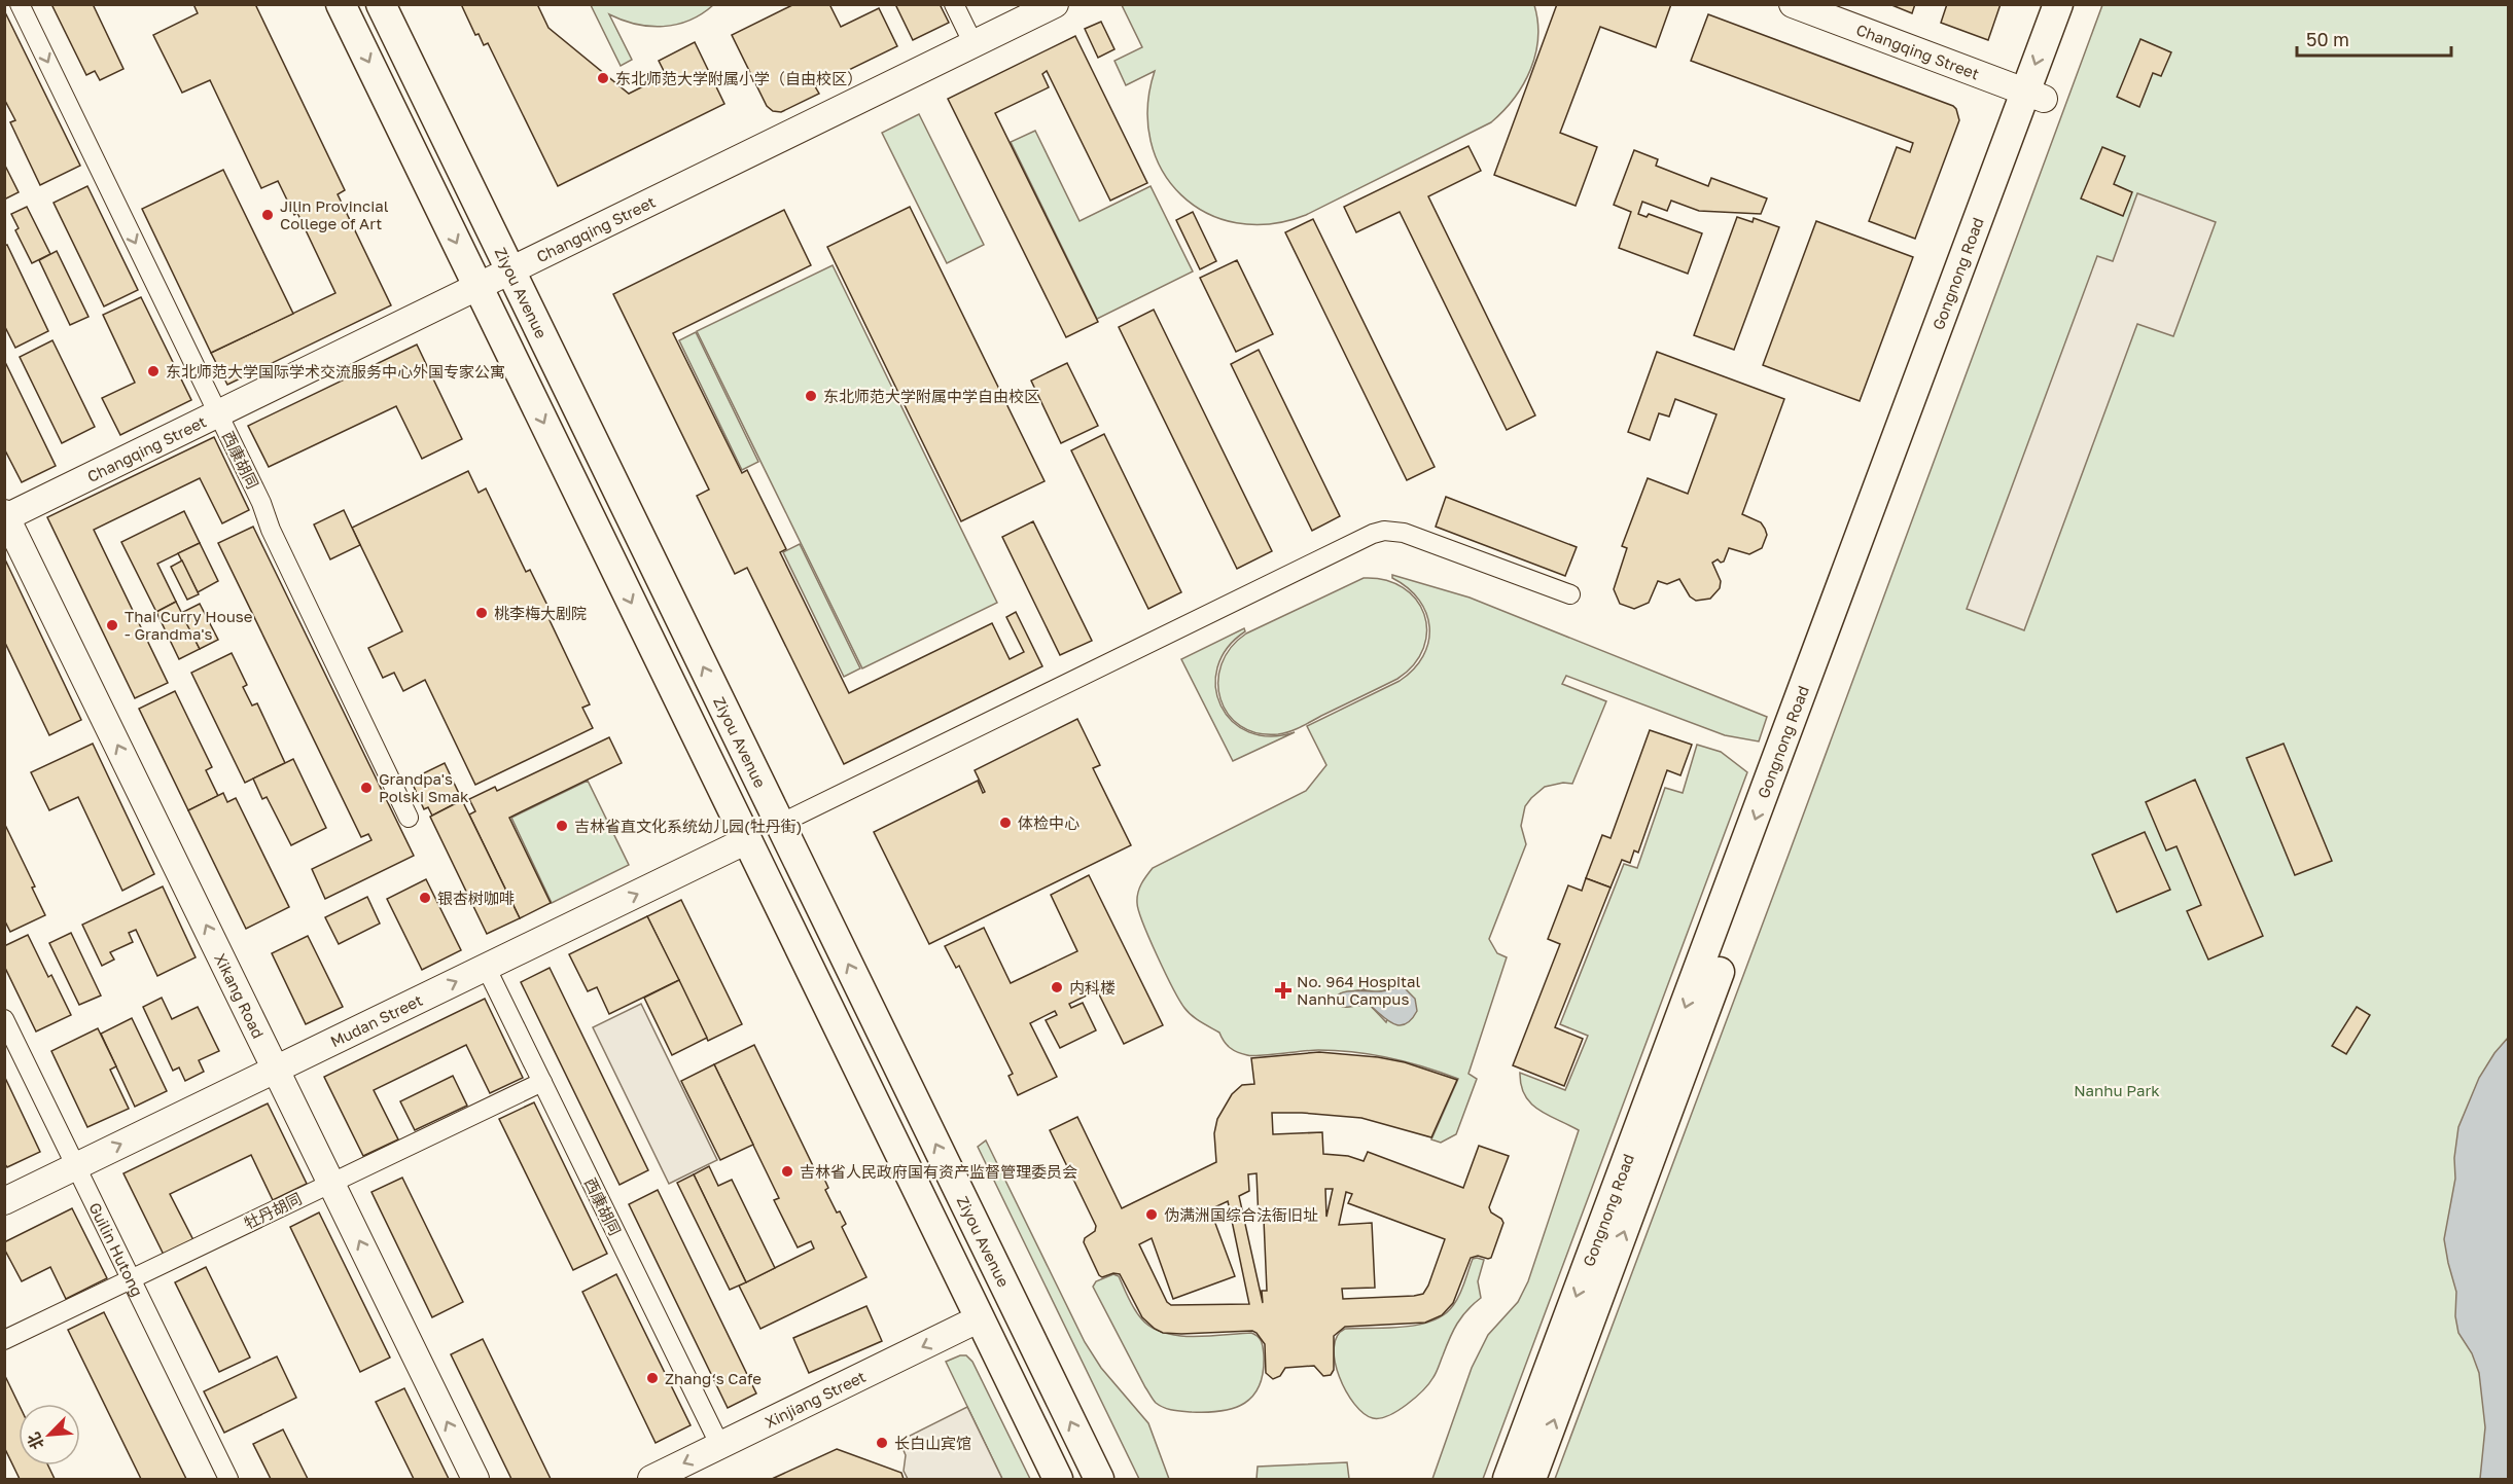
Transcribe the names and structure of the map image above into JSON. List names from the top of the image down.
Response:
{
  "streets": {
    "main road": ["Gongnong Road", "Ziyou Avenue"],
    "street": [
      "Changqing Street",
      "西康胡同",
      "Xikang Road",
      "Mudan Street",
      "牡丹胡同",
      "Guilin Hutong",
      "Xinjiang Street"
    ]
  },
  "crossings": [
    ["Changqing Street", "Gongnong Road"],
    ["Changqing Street", "Ziyou Avenue"],
    ["Changqing Street", "西康胡同"],
    ["Changqing Street", "Xikang Road"],
    ["西康胡同", "Mudan Street"],
    ["西康胡同", "牡丹胡同"],
    ["西康胡同", "Xinjiang Street"],
    ["Xikang Road", "Mudan Street"],
    ["Xikang Road", "牡丹胡同"],
    ["Mudan Street", "Guilin Hutong"],
    ["牡丹胡同", "Guilin Hutong"]
  ],
  "one_way": ["Xikang Road", "Mudan Street", "Xinjiang Street"],
  "parks": ["Nanhu Park"],
  "places": {
    "other": [
      "东北师范大学附属小学（自由校区）",
      "Jilin Provincial College of Art",
      "东北师范大学国际学术交流服务中心外国专家公寓",
      "东北师范大学附属中学自由校区",
      "桃李梅大剧院",
      "Thai Curry House - Grandma's",
      "Grandpa's Polski Smak",
      "体检中心",
      "吉林省直文化系统幼儿园(牡丹街)",
      "银杏树咖啡",
      "内科楼",
      "吉林省人民政府国有资产监督管理委员会",
      "伪满洲国综合法衙旧址",
      "Zhang‘s Cafe",
      "长白山宾馆"
    ],
    "health": ["No. 964 Hospital Nanhu Campus"]
  },
  "scale_bar": "50 m",
  "north": "bottom left"
}
